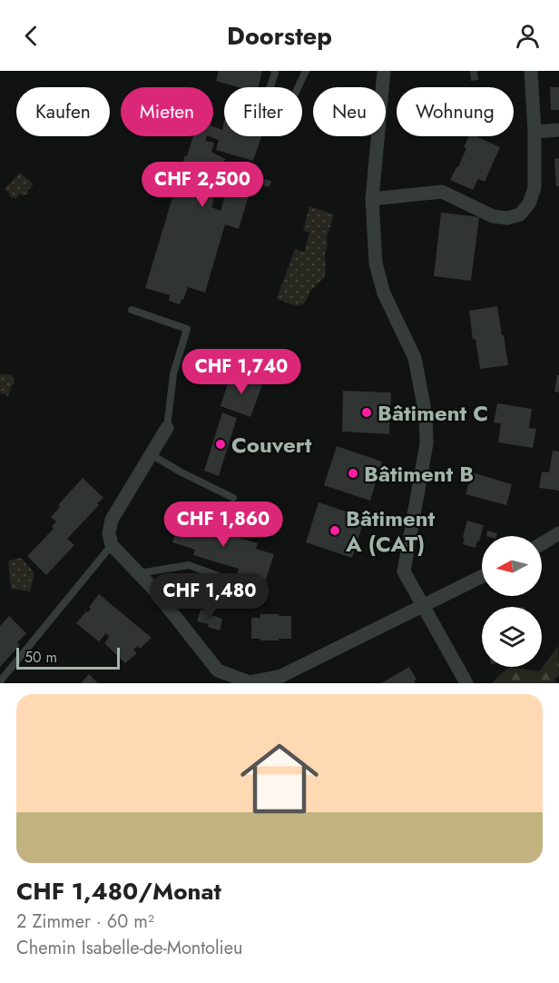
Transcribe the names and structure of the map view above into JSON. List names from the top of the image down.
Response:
{
  "places": [
    "Bâtiment C",
    "Couvert",
    "Bâtiment B",
    "Bâtiment A (CAT)"
  ],
  "scale_bar": "50 m",
  "north": "left",
  "page": {
    "header": "Doorstep",
    "chip": [
      "Kaufen",
      "Mieten",
      "Filter",
      "Neu",
      "Wohnung"
    ],
    "price": [
      "CHF 2,500",
      "CHF 1,740",
      "CHF 1,860",
      "CHF 1,480"
    ],
    "scale": "50 m",
    "list": [
      {
        "name": "CHF 1,480/Monat",
        "note": "2 Zimmer · 60 m² · Chemin Isabelle-de-Montolieu"
      }
    ]
  }
}
